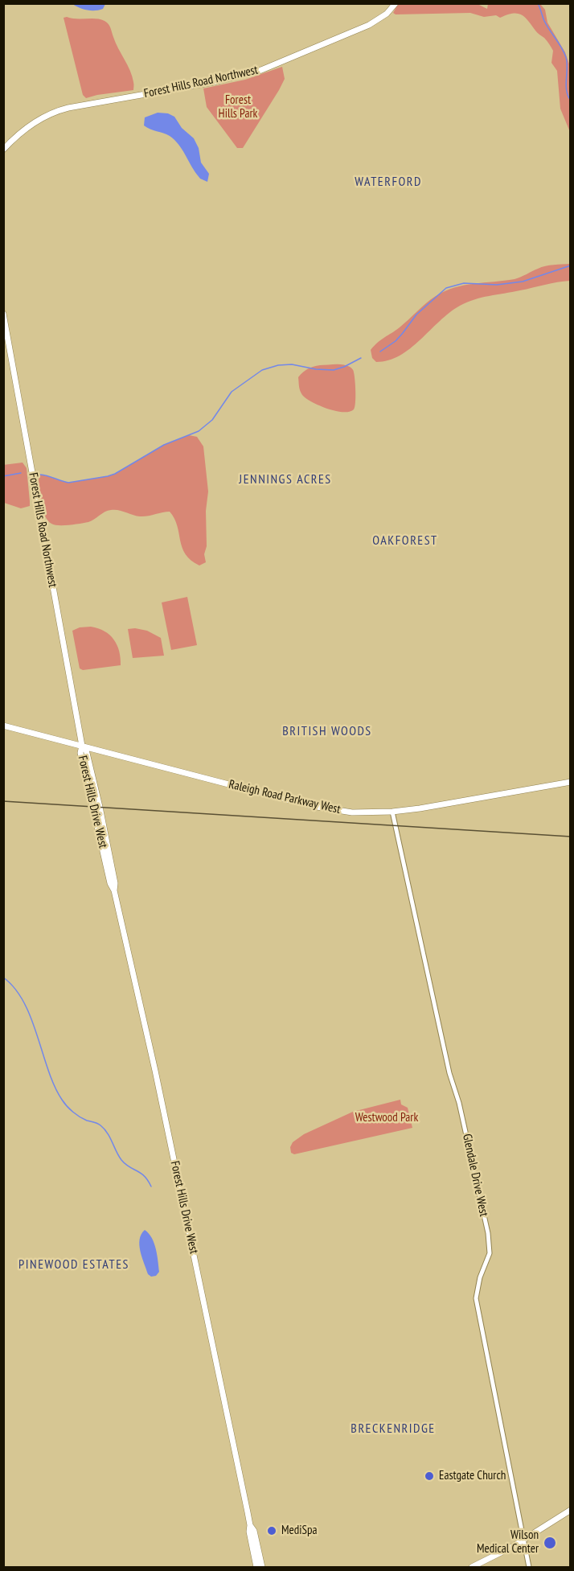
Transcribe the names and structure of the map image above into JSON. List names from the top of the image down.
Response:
{
  "streets": {
    "main road": ["Forest Hills Road Northwest", "Raleigh Road Parkway West", "Forest Hills Drive West"],
    "street": ["Glendale Drive West"]
  },
  "crossings": [
    ["Forest Hills Road Northwest", "Raleigh Road Parkway West"],
    ["Forest Hills Road Northwest", "Forest Hills Drive West"],
    ["Raleigh Road Parkway West", "Forest Hills Drive West"],
    ["Raleigh Road Parkway West", "Glendale Drive West"]
  ],
  "districts": [
    "WATERFORD",
    "JENNINGS ACRES",
    "OAKFOREST",
    "BRITISH WOODS",
    "PINEWOOD ESTATES",
    "BRECKENRIDGE"
  ],
  "parks": ["Forest Hills Park", "Westwood Park"],
  "places": ["Eastgate Church", "MediSpa", "Wilson Medical Center"]
}
